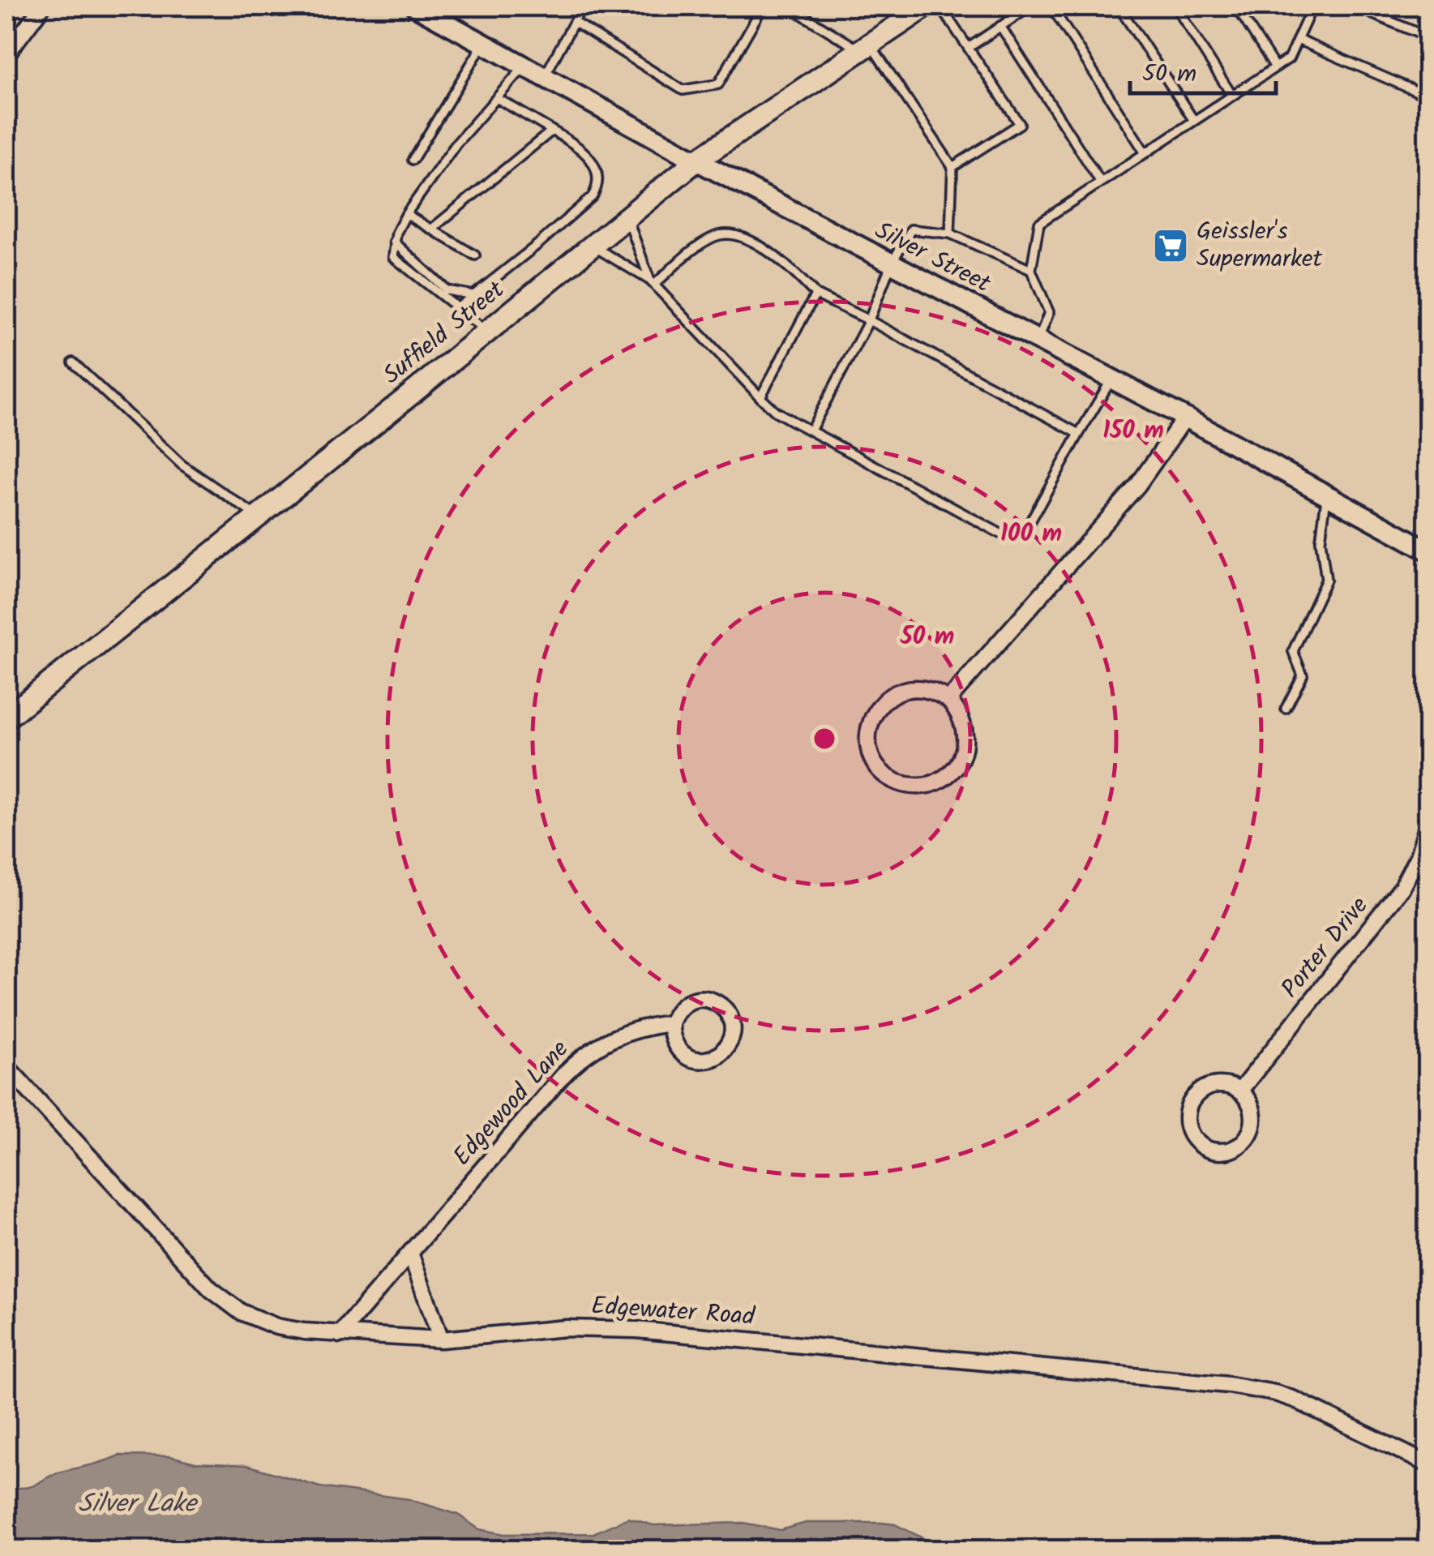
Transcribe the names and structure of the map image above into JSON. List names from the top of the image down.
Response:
{
  "streets": {
    "main road": ["Suffield Street"],
    "street": [
      "Silver Street",
      "Porter Drive",
      "Edgewood Lane",
      "Edgewater Road"
    ]
  },
  "crossings": [
    ["Silver Street", "Suffield Street"],
    ["Edgewood Lane", "Edgewater Road"]
  ],
  "water": ["Silver Lake"],
  "places": {
    "supermarket": ["Geissler's Supermarket"]
  },
  "scale_bar": "50 m",
  "rings": ["150 m", "100 m", "50 m"]
}
